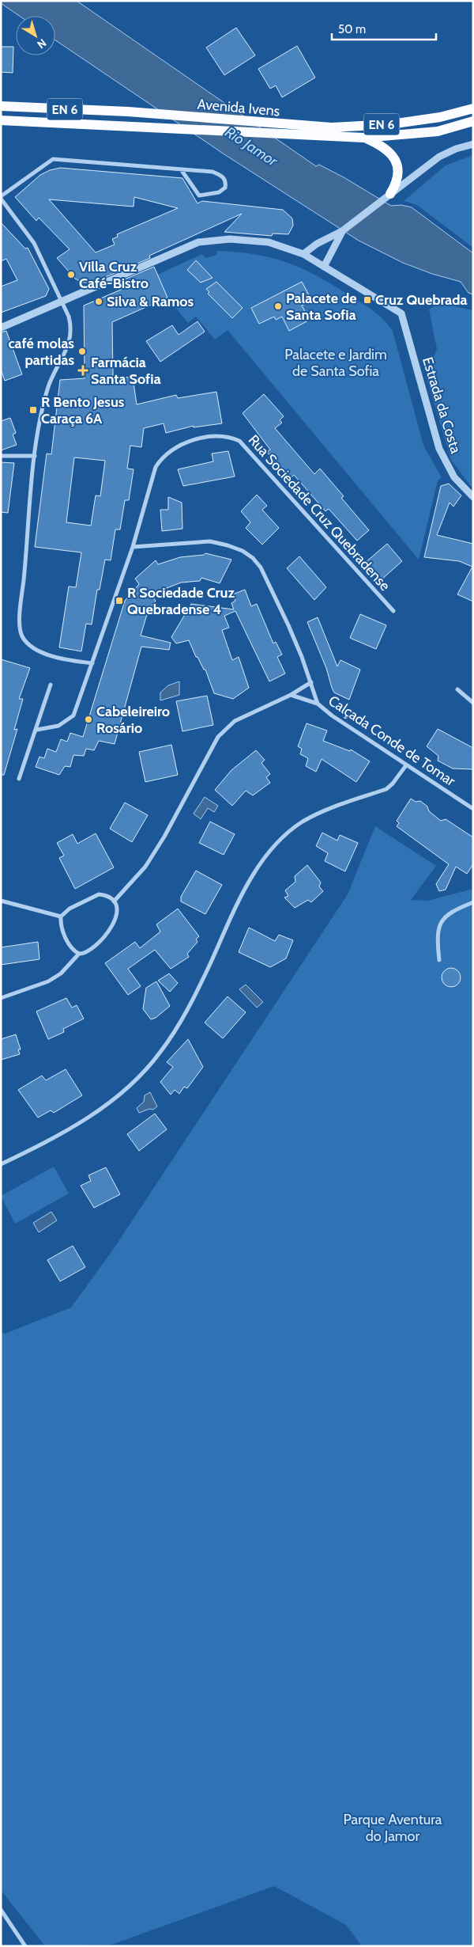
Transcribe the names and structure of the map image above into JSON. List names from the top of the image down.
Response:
{
  "streets": {
    "main road": ["Avenida Ivens", "EN 6"],
    "street": ["Estrada da Costa", "Rua Sociedade Cruz Quebradense", "Calçada Conde de Tomar"]
  },
  "crossings": [
    ["Rua Sociedade Cruz Quebradense", "Calçada Conde de Tomar"]
  ],
  "water": ["Rio Jamor"],
  "parks": ["Palacete e Jardim de Santa Sofia", "Parque Aventura do Jamor"],
  "places": {
    "other": [
      "Villa Cruz Café-Bistro",
      "Silva & Ramos",
      "Palacete de Santa Sofia",
      "café molas partidas",
      "Cabeleireiro Rosário"
    ],
    "transit": ["Cruz Quebrada", "R Bento Jesus Caraça 6A", "R Sociedade Cruz Quebradense 4"],
    "health": ["Farmácia Santa Sofia"]
  },
  "scale_bar": "50 m",
  "north": "bottom right"
}
